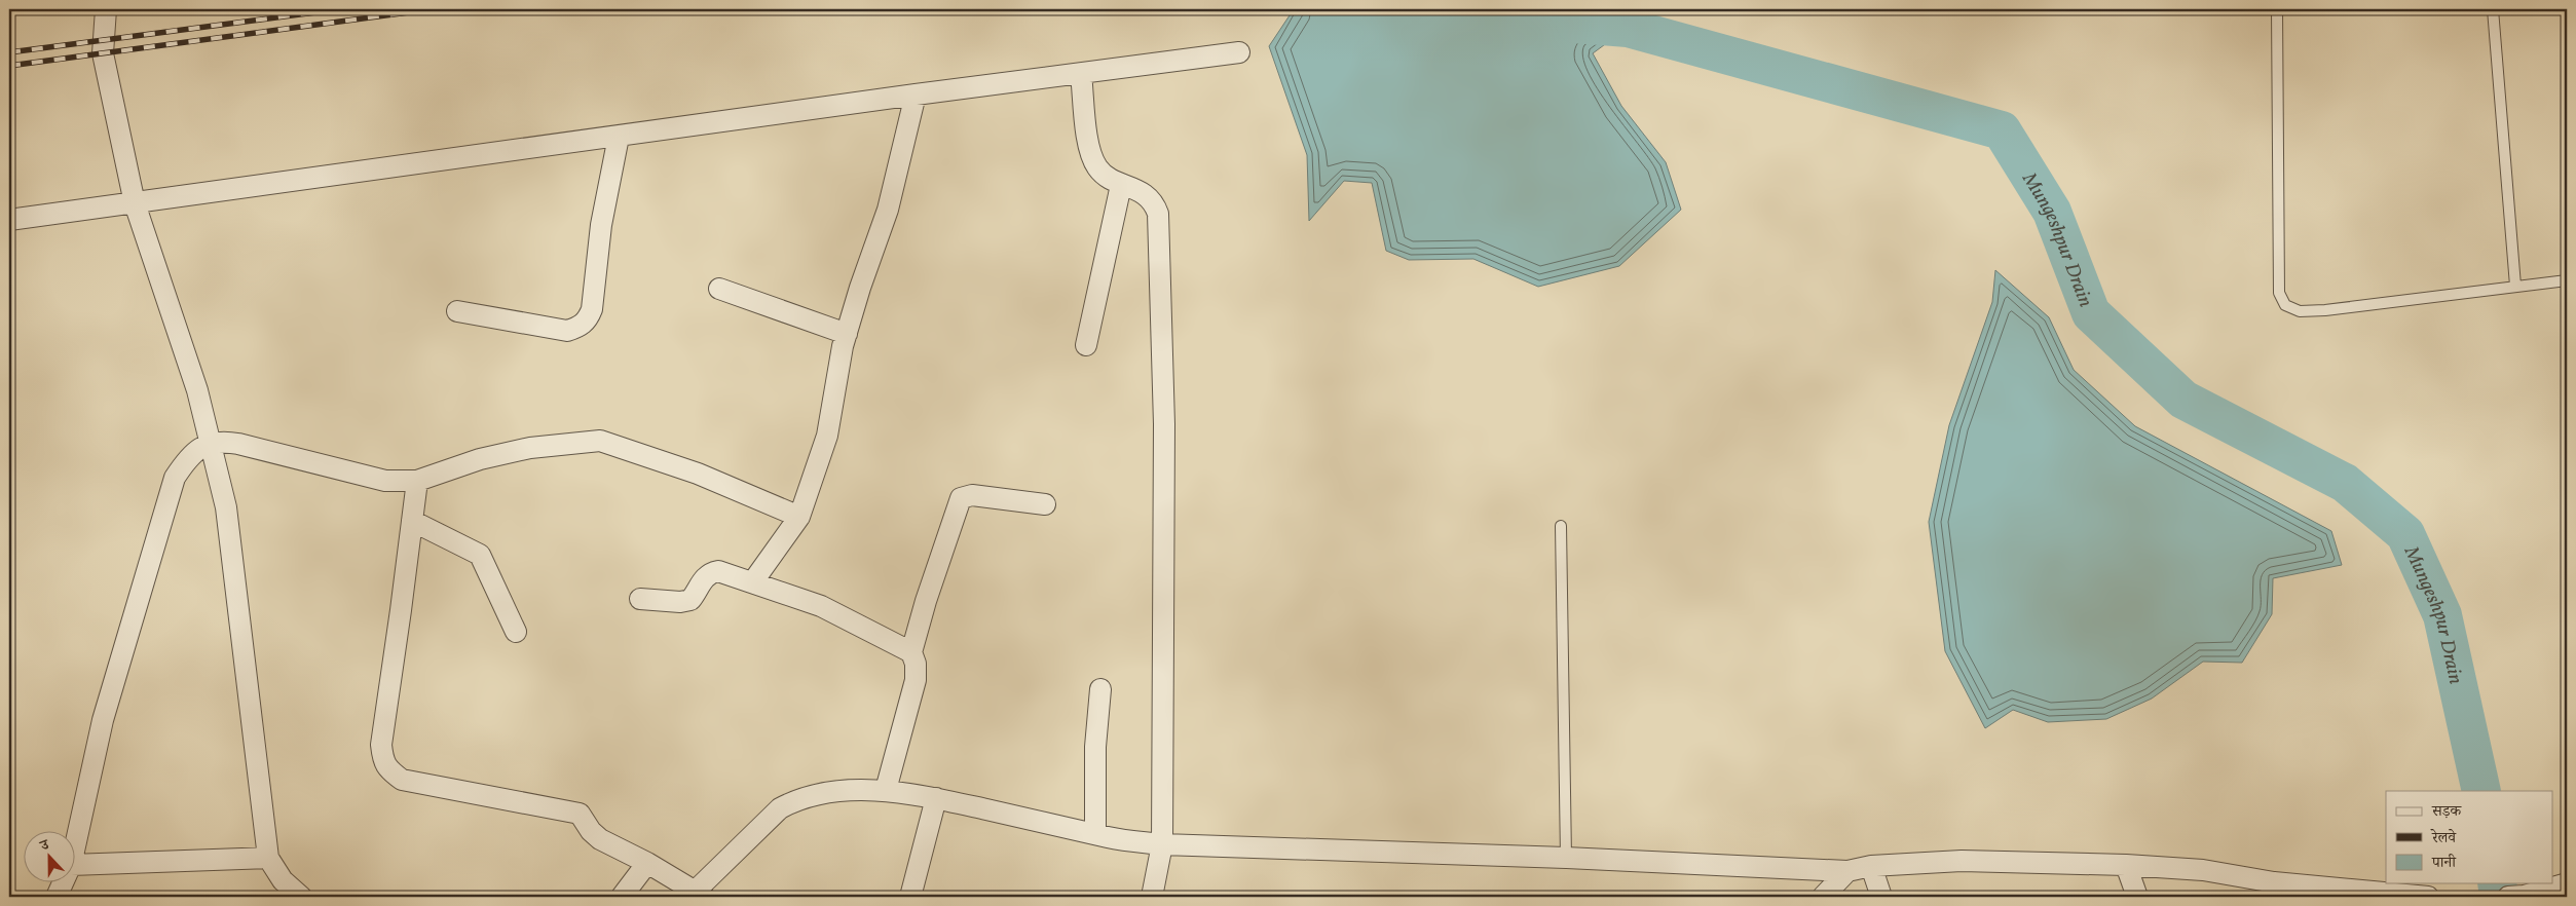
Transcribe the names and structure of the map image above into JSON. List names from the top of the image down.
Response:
{
  "water": ["Mungeshpur Drain"],
  "legend": ["सड़क", "रेलवे", "पानी"],
  "north": "top"
}
